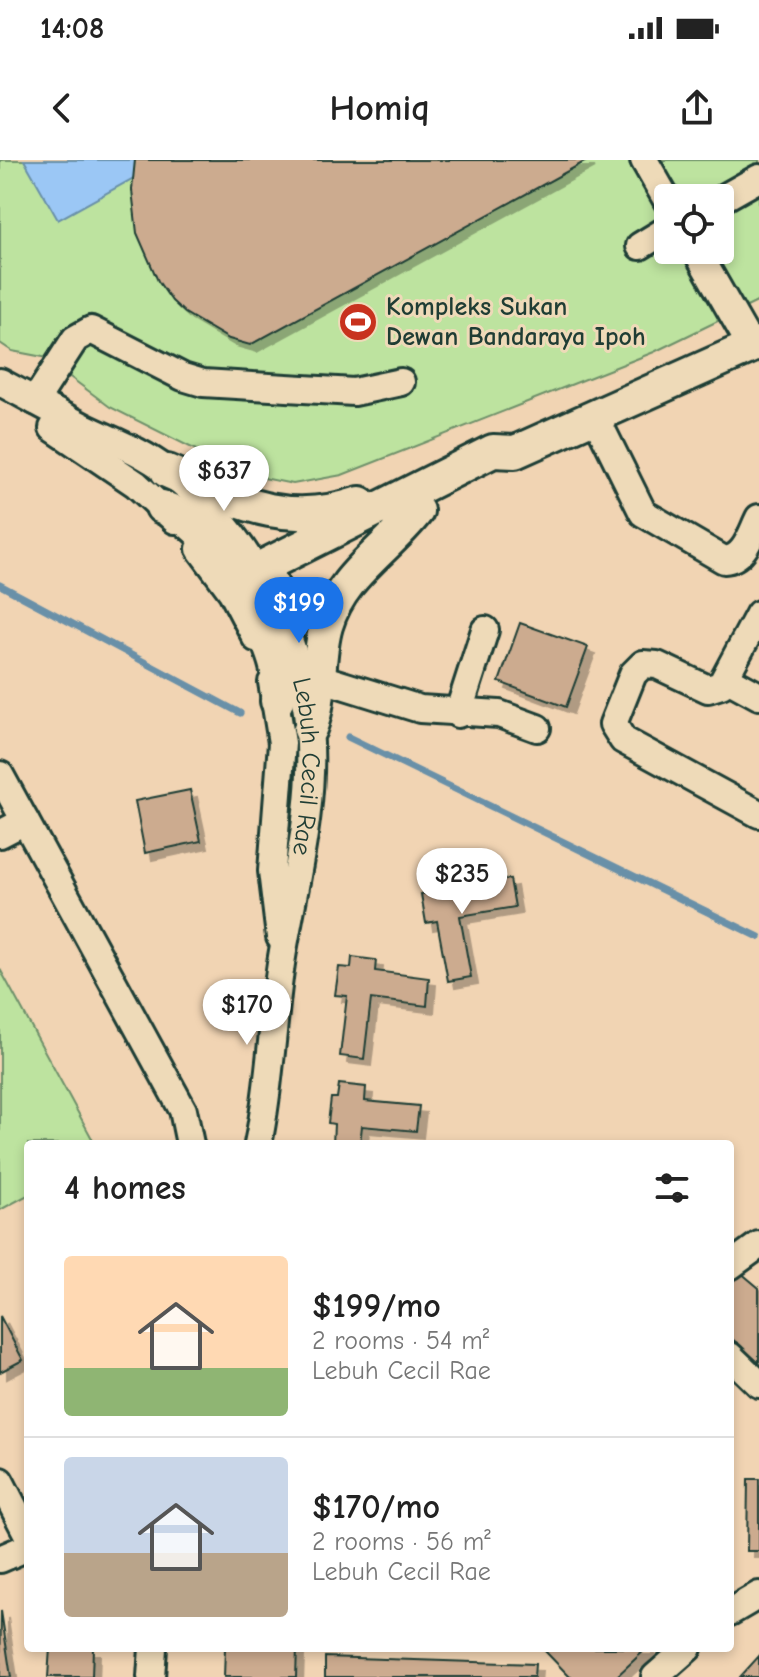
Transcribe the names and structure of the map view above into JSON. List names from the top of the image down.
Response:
{
  "streets": {
    "street": ["Lebuh Cecil Rae"]
  },
  "places": {
    "sports": ["Kompleks Sukan Dewan Bandaraya Ipoh"]
  },
  "page": {
    "status": "14:08",
    "header": "Homiq",
    "price": [
      "$637",
      "$199",
      "$235",
      "$170"
    ],
    "heading": "4 homes",
    "list": [
      {
        "name": "$199/mo",
        "note": "2 rooms · 54 m² · Lebuh Cecil Rae"
      },
      {
        "name": "$170/mo",
        "note": "2 rooms · 56 m² · Lebuh Cecil Rae"
      }
    ]
  }
}
